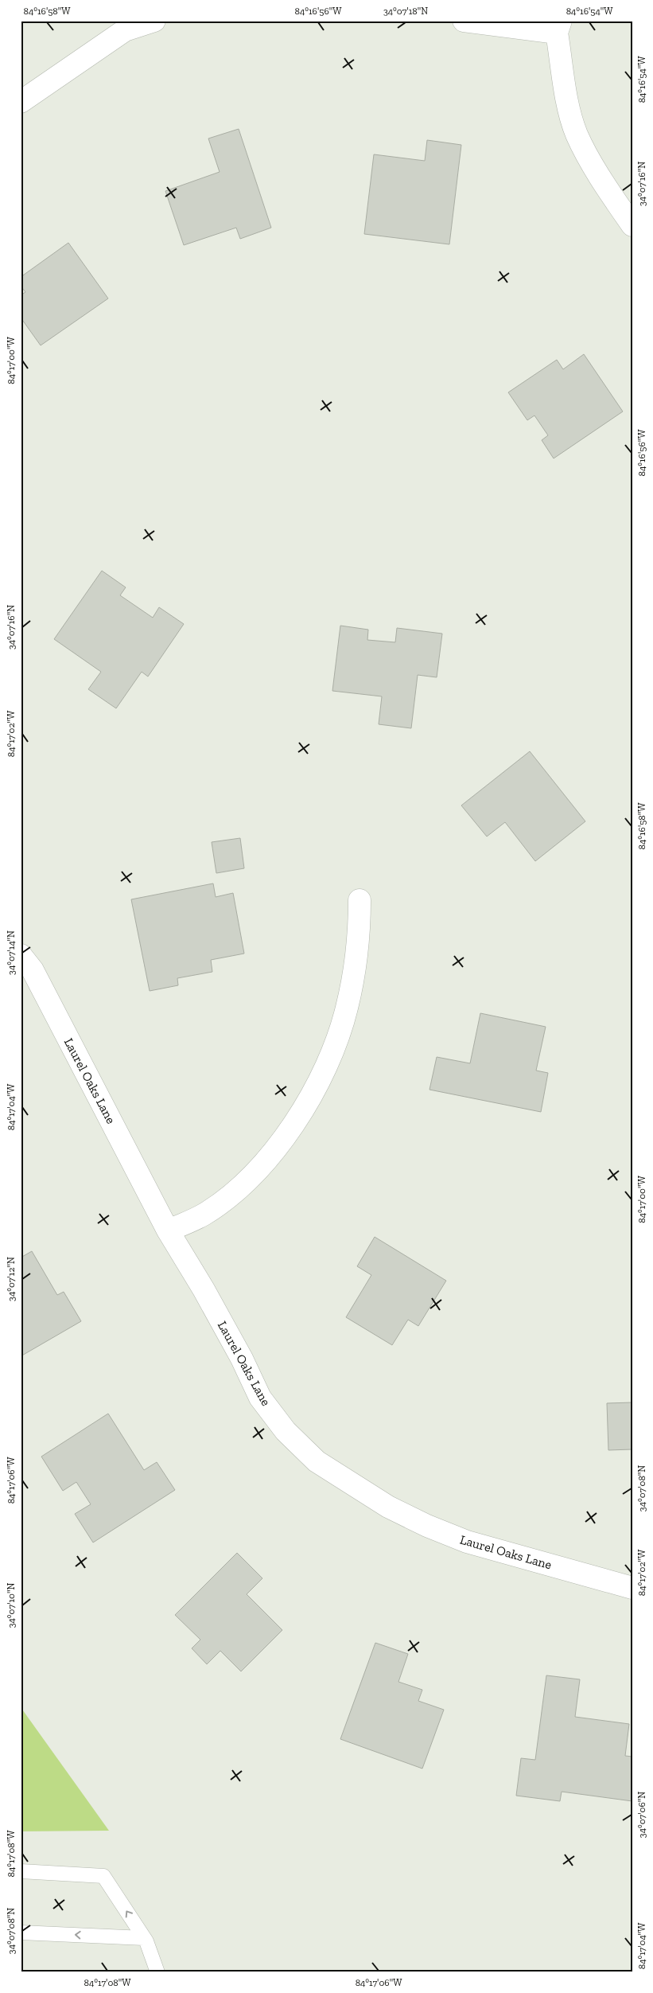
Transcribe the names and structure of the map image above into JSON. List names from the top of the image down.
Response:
{
  "streets": {
    "street": ["Laurel Oaks Lane"]
  },
  "coordinates": [
    "84°16'58\"W",
    "84°16'56\"W",
    "34°07'18\"N",
    "84°16'54\"W",
    "34°07'16\"N",
    "84°17'00\"W",
    "84°17'02\"W",
    "34°07'14\"N",
    "84°17'04\"W",
    "34°07'12\"N",
    "84°17'06\"W",
    "34°07'08\"N",
    "34°07'10\"N",
    "34°07'06\"N",
    "84°17'08\"W"
  ]
}
